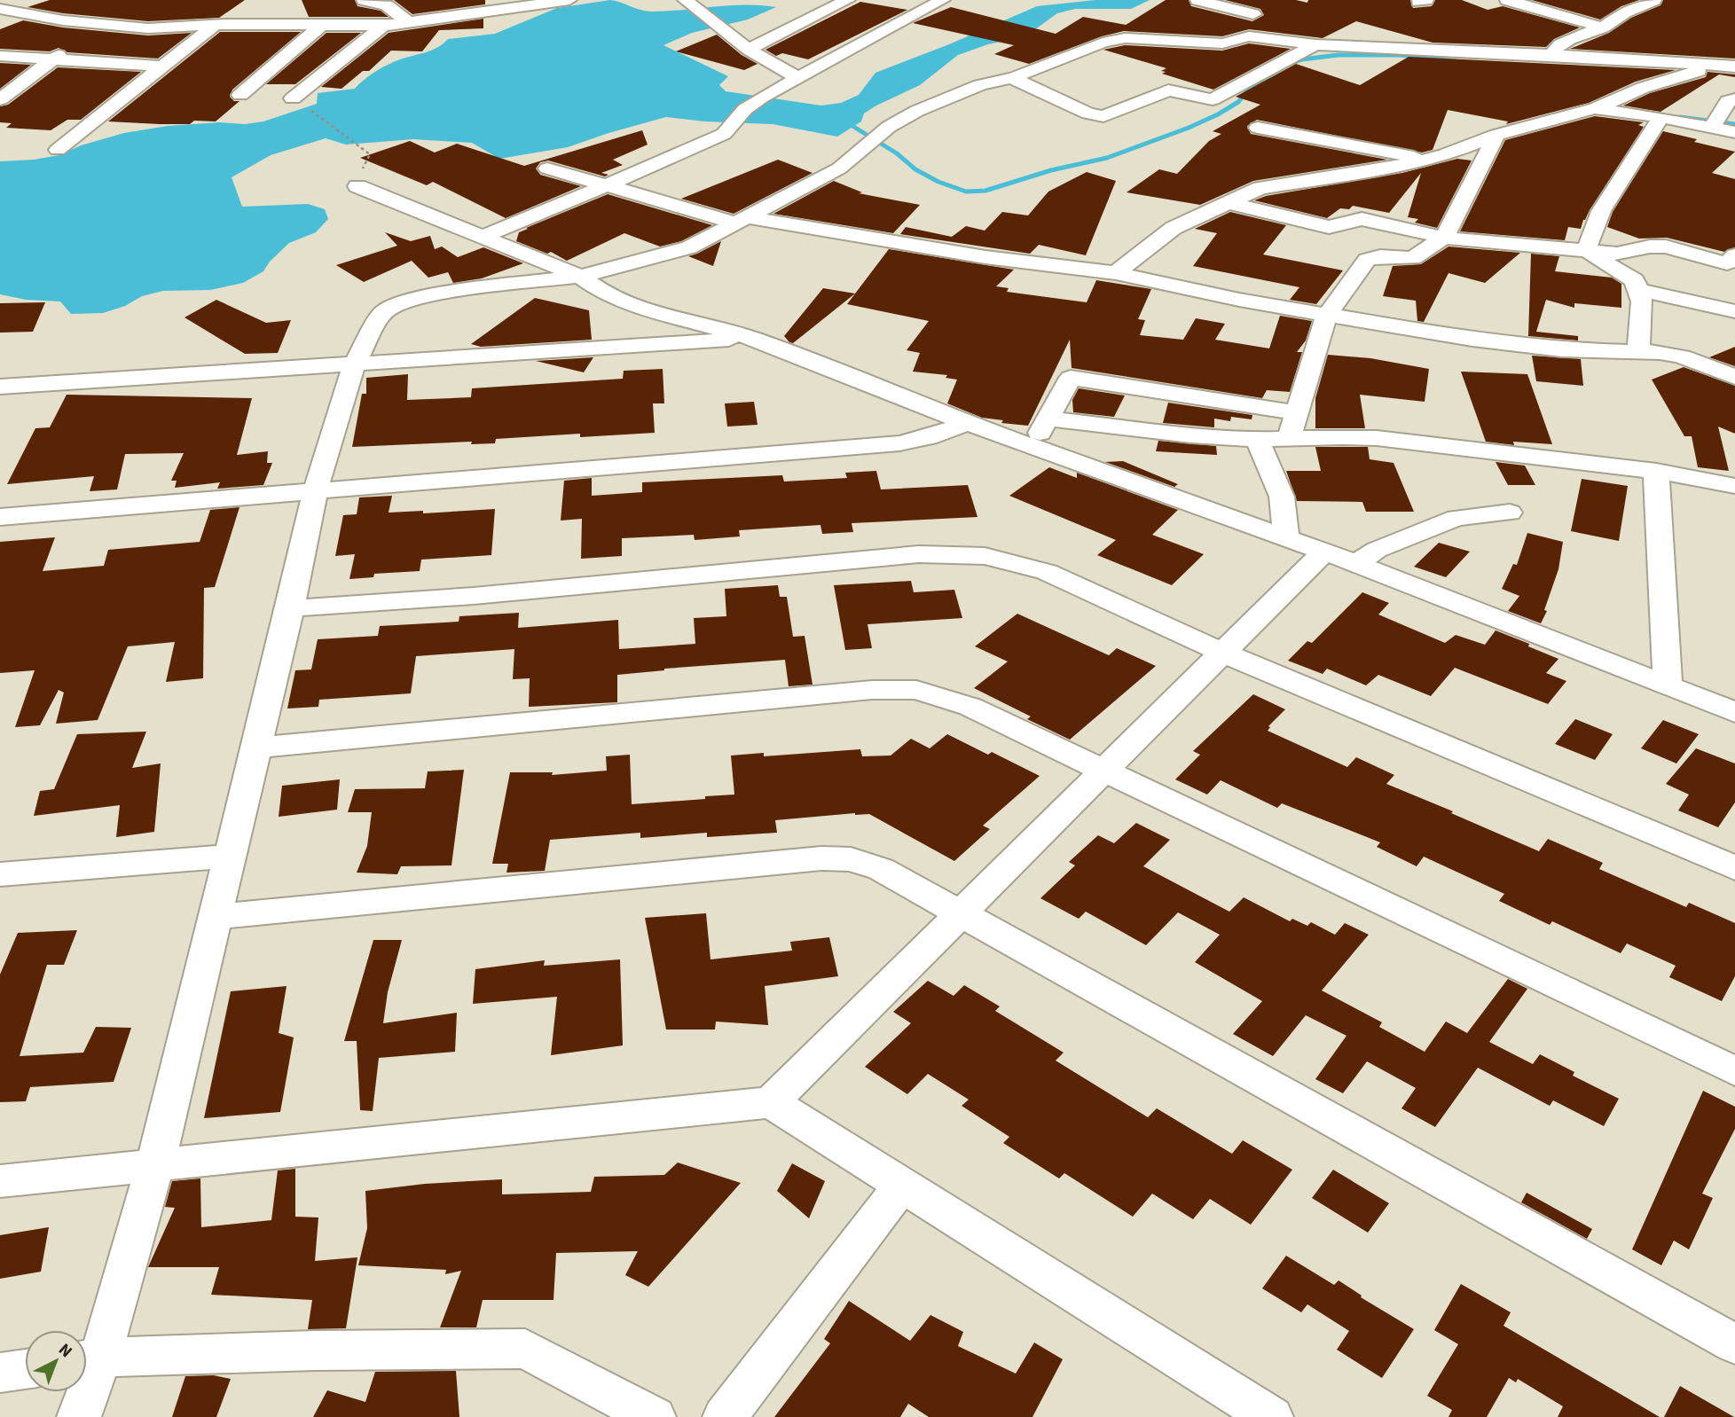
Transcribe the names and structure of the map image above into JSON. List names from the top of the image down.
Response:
{
  "north": "top right"
}
